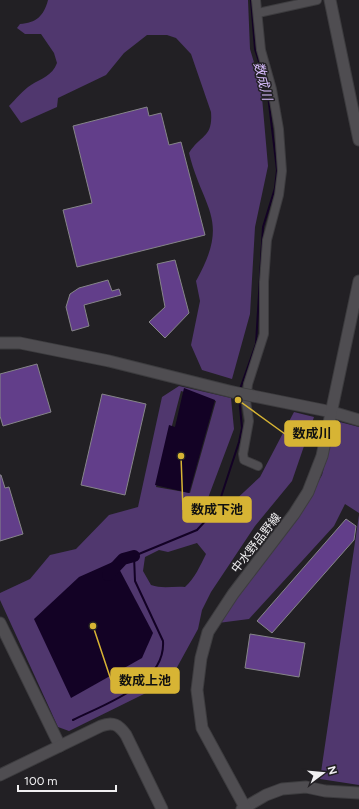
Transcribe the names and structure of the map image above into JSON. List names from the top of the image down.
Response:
{
  "streets": {
    "street": ["中水野品野線"]
  },
  "water": ["数成川"],
  "places": ["数成川", "数成下池", "数成上池"],
  "scale_bar": "100 m",
  "north": "right"
}
